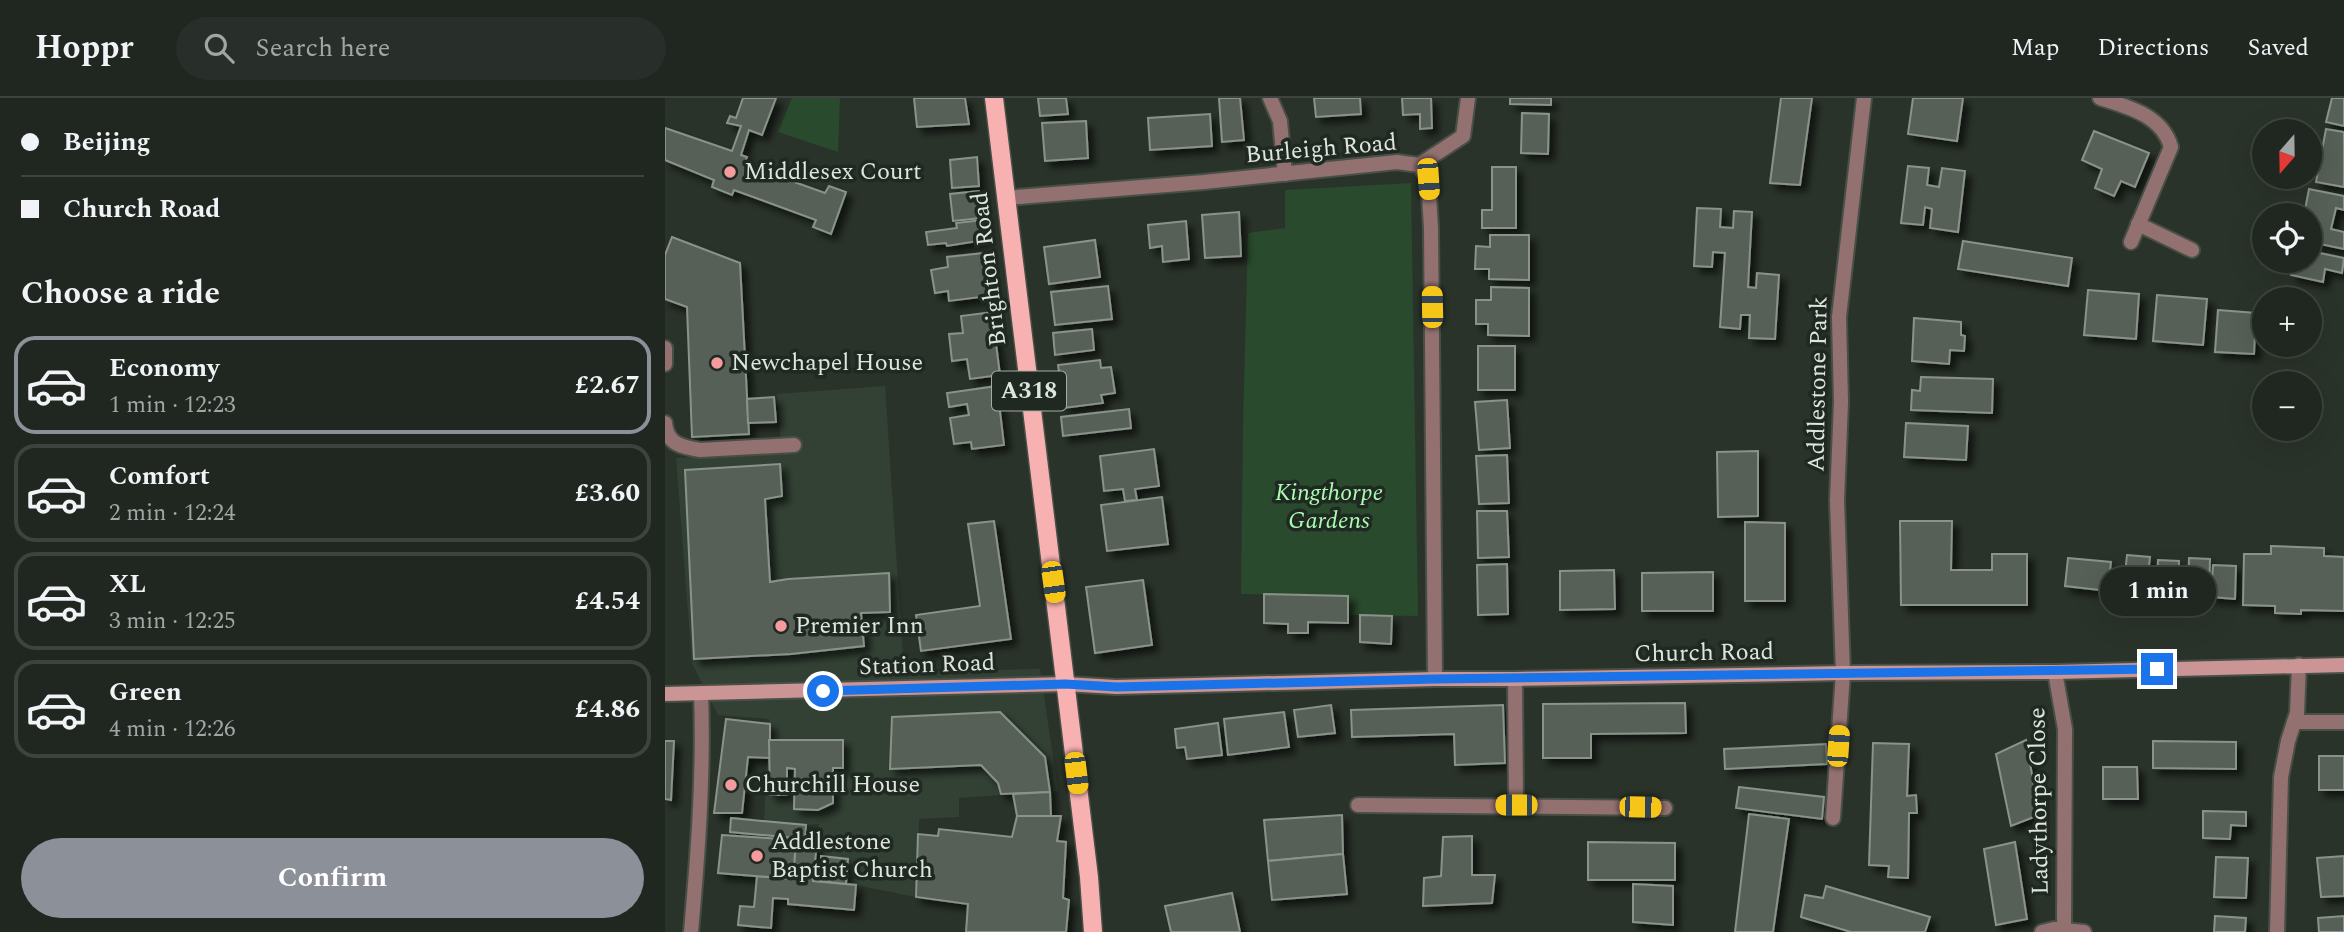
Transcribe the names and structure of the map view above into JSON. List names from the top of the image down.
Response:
{
  "streets": {
    "main road": [
      "Brighton Road",
      "A318",
      "Church Road",
      "Station Road"
    ],
    "street": ["Burleigh Road", "Addlestone Park", "Ladythorpe Close"]
  },
  "crossings": [
    ["Burleigh Road", "Brighton Road"],
    ["Burleigh Road", "Church Road"],
    ["Brighton Road", "A318"],
    ["Brighton Road", "Church Road"],
    ["Brighton Road", "Station Road"],
    ["Addlestone Park", "Church Road"],
    ["A318", "Church Road"],
    ["A318", "Station Road"],
    ["Church Road", "Station Road"],
    ["Church Road", "Ladythorpe Close"]
  ],
  "parks": ["Kingthorpe Gardens"],
  "places": [
    "Middlesex Court",
    "Newchapel House",
    "Premier Inn",
    "Churchill House",
    "Addlestone Baptist Church"
  ],
  "north": "bottom",
  "page": {
    "header": "Hoppr",
    "search": "Search here",
    "nav": ["Map", "Directions", "Saved"],
    "banner": ["Beijing", "Church Road"],
    "map_buttons": ["+", "−"],
    "heading": "Choose a ride",
    "list": [
      {
        "name": "Economy",
        "note": "1 min · 12:23",
        "value": "£2.67"
      },
      {
        "name": "Comfort",
        "note": "2 min · 12:24",
        "value": "£3.60"
      },
      {
        "name": "XL",
        "note": "3 min · 12:25",
        "value": "£4.54"
      },
      {
        "name": "Green",
        "note": "4 min · 12:26",
        "value": "£4.86"
      }
    ],
    "bubble": "1 min",
    "buttons": "Confirm"
  }
}
